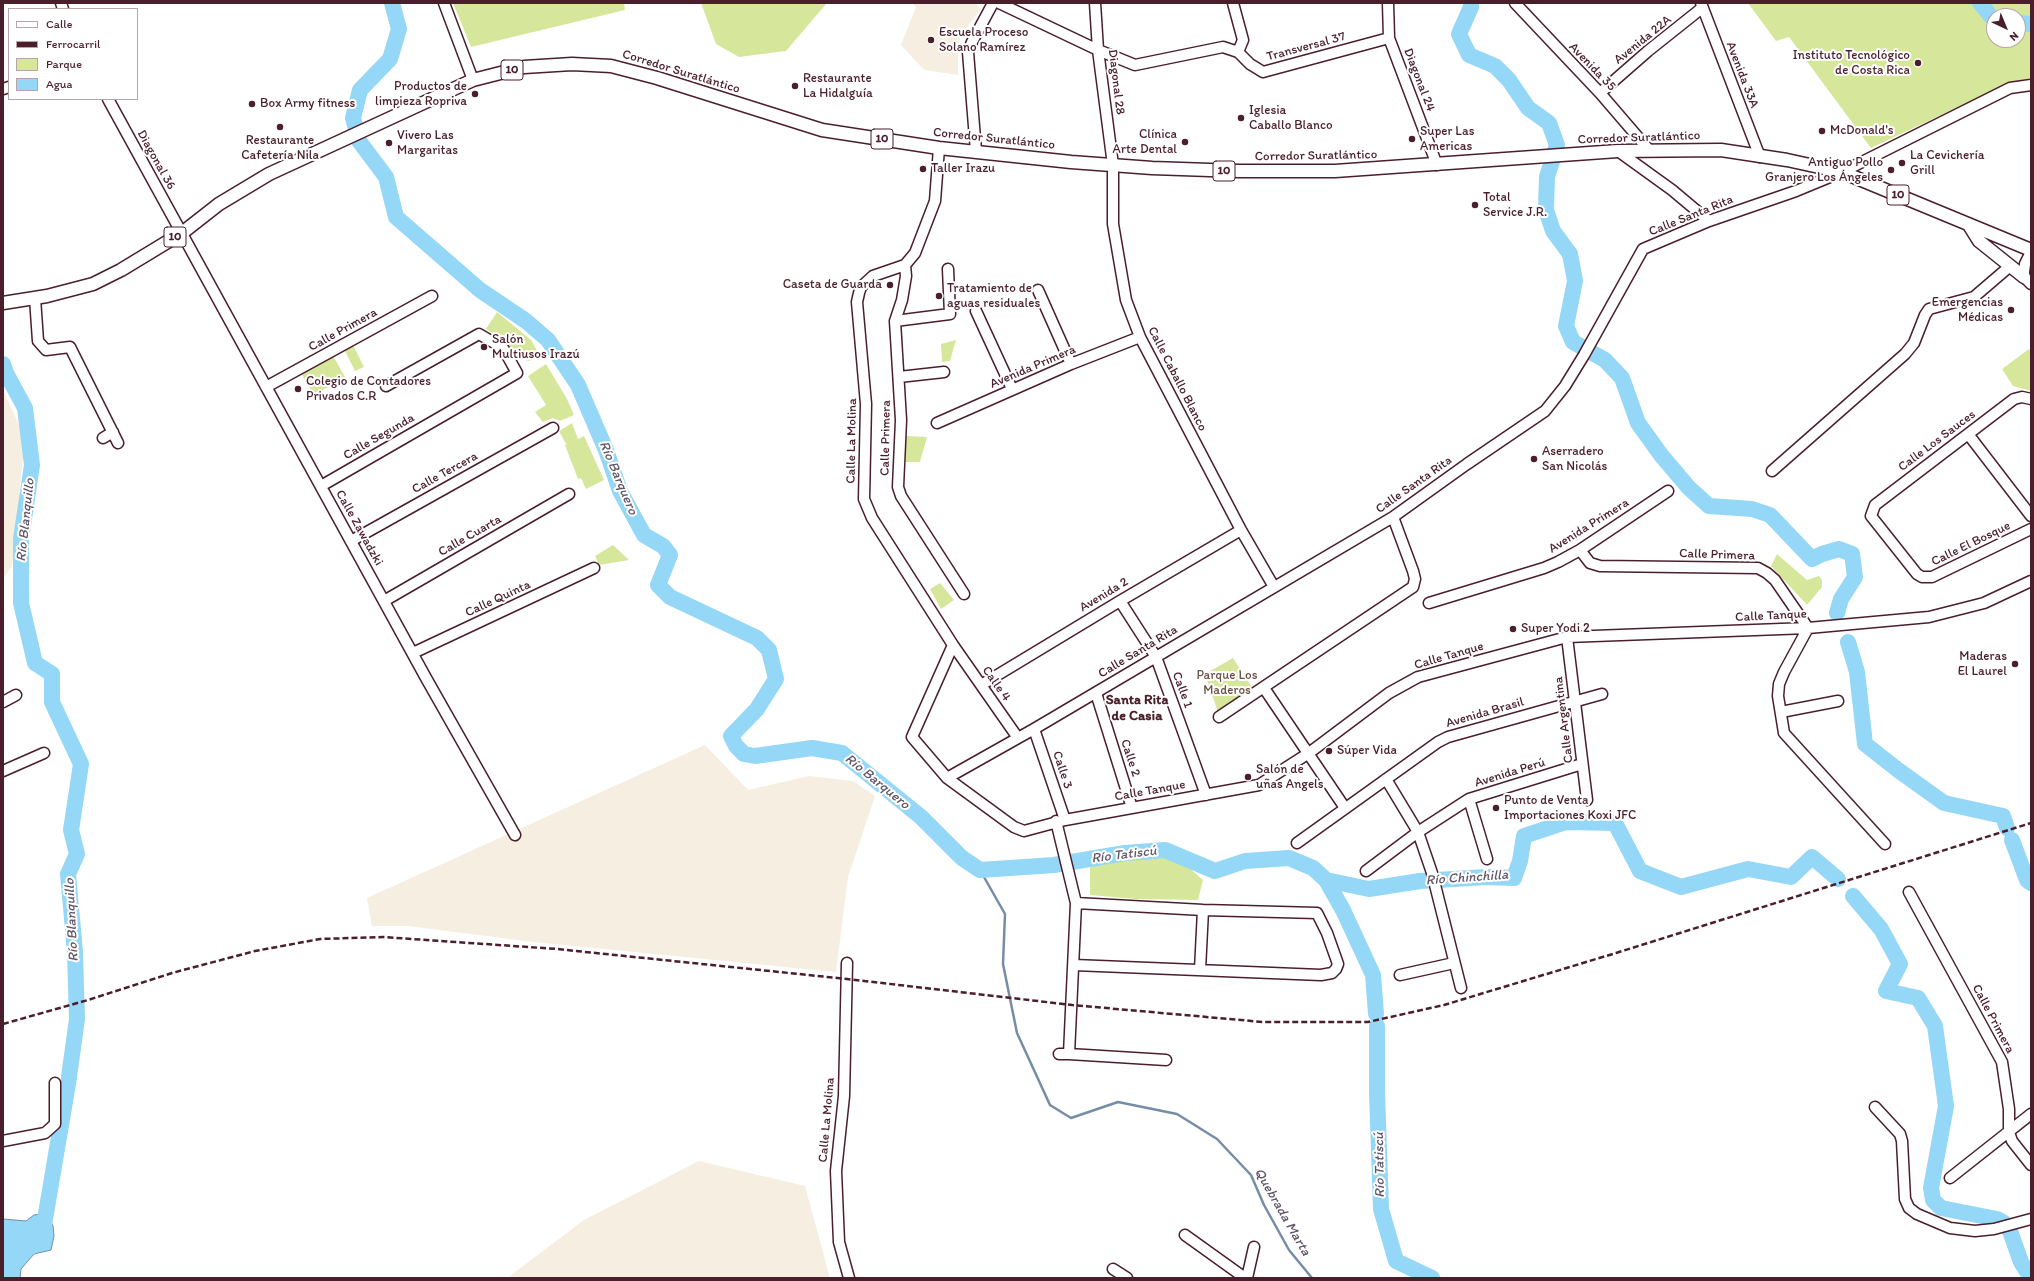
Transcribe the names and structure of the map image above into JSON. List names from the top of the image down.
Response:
{
  "streets": {
    "main road": ["10", "Corredor Suratlántico"],
    "street": [
      "Avenida 22A",
      "Transversal 37",
      "Avenida 35",
      "Avenida 33A",
      "Diagonal 24",
      "Diagonal 28",
      "Diagonal 36",
      "Calle Santa Rita",
      "Calle Primera",
      "Avenida Primera",
      "Calle Caballo Blanco",
      "Calle Segunda",
      "Calle La Molina",
      "Calle Los Sauces",
      "Calle Tercera",
      "Calle Zawadzki",
      "Calle Cuarta",
      "Calle El Bosque",
      "Avenida 2",
      "Calle Quinta",
      "Calle Tanque",
      "Calle 4",
      "Calle 1",
      "Avenida Brasil",
      "Calle Argentina",
      "Calle 2",
      "Calle 3",
      "Avenida Perú"
    ]
  },
  "crossings": [
    ["Avenida 22A", "Avenida 35"],
    ["Avenida 22A", "Avenida 33A"],
    ["Transversal 37", "Diagonal 24"],
    ["Avenida 35", "Corredor Suratlántico"],
    ["Corredor Suratlántico", "Avenida 33A"],
    ["Corredor Suratlántico", "Diagonal 24"],
    ["Corredor Suratlántico", "Diagonal 28"],
    ["Corredor Suratlántico", "Diagonal 36"],
    ["Corredor Suratlántico", "Calle Santa Rita"],
    ["Corredor Suratlántico", "Calle Caballo Blanco"],
    ["Corredor Suratlántico", "Calle Zawadzki"],
    ["Diagonal 28", "Calle Caballo Blanco"],
    ["Diagonal 36", "Calle Zawadzki"],
    ["Calle Santa Rita", "Calle Caballo Blanco"],
    ["Calle Santa Rita", "Calle Tanque"],
    ["Calle Santa Rita", "Calle 4"],
    ["Calle Santa Rita", "Calle 1"],
    ["Calle Santa Rita", "Calle 2"],
    ["Calle Santa Rita", "Calle 3"],
    ["Calle Primera", "Avenida Primera"],
    ["Calle Primera", "Calle La Molina"],
    ["Calle Primera", "Calle Zawadzki"],
    ["Calle Primera", "Calle Tanque"],
    ["Avenida Primera", "Calle Caballo Blanco"],
    ["Calle Caballo Blanco", "Avenida 2"],
    ["Calle Segunda", "Calle Zawadzki"],
    ["Calle La Molina", "Calle Tanque"],
    ["Calle La Molina", "Calle 4"],
    ["Calle Los Sauces", "Calle El Bosque"],
    ["Calle Tercera", "Calle Zawadzki"],
    ["Calle Zawadzki", "Calle Cuarta"],
    ["Calle Zawadzki", "Calle Quinta"],
    ["Avenida 2", "Calle 4"],
    ["Avenida 2", "Calle 1"],
    ["Calle Tanque", "Calle 4"],
    ["Calle Tanque", "Calle 1"],
    ["Calle Tanque", "Calle Argentina"],
    ["Calle Tanque", "Calle 2"],
    ["Calle Tanque", "Calle 3"],
    ["Avenida Brasil", "Calle Argentina"],
    ["Calle Argentina", "Avenida Perú"]
  ],
  "districts": ["Santa Rita de Casia"],
  "water": [
    "Río Barquero",
    "Río Blanquillo",
    "Río Tatiscú",
    "Río Chinchilla",
    "Quebrada Marta"
  ],
  "parks": ["Parque Los Maderos"],
  "places": [
    "Escuela Proceso Solano Ramírez",
    "Instituto Tecnológico de Costa Rica",
    "Restaurante La Hidalguía",
    "Productos de limpieza Ropriva",
    "Box Army fitness",
    "Iglesia Caballo Blanco",
    "Restaurante Cafetería Nila",
    "McDonald's",
    "Super Las Americas",
    "Clínica Arte Dental",
    "Vivero Las Margaritas",
    "La Cevichería Grill",
    "Taller Irazu",
    "Antiguo Pollo Granjero Los Ángeles",
    "Total Service J.R.",
    "Caseta de Guarda",
    "Tratamiento de aguas residuales",
    "Emergencias Médicas",
    "Salón Multiusos Irazú",
    "Colegio de Contadores Privados C.R",
    "Aserradero San Nicolás",
    "Super Yodi 2",
    "Maderas El Laurel",
    "Súper Vida",
    "Salón de uñas Angels",
    "Punto de Venta Importaciones Koxi JFC"
  ],
  "legend": [
    "Calle",
    "Ferrocarril",
    "Parque",
    "Agua"
  ],
  "north": "bottom right"
}
